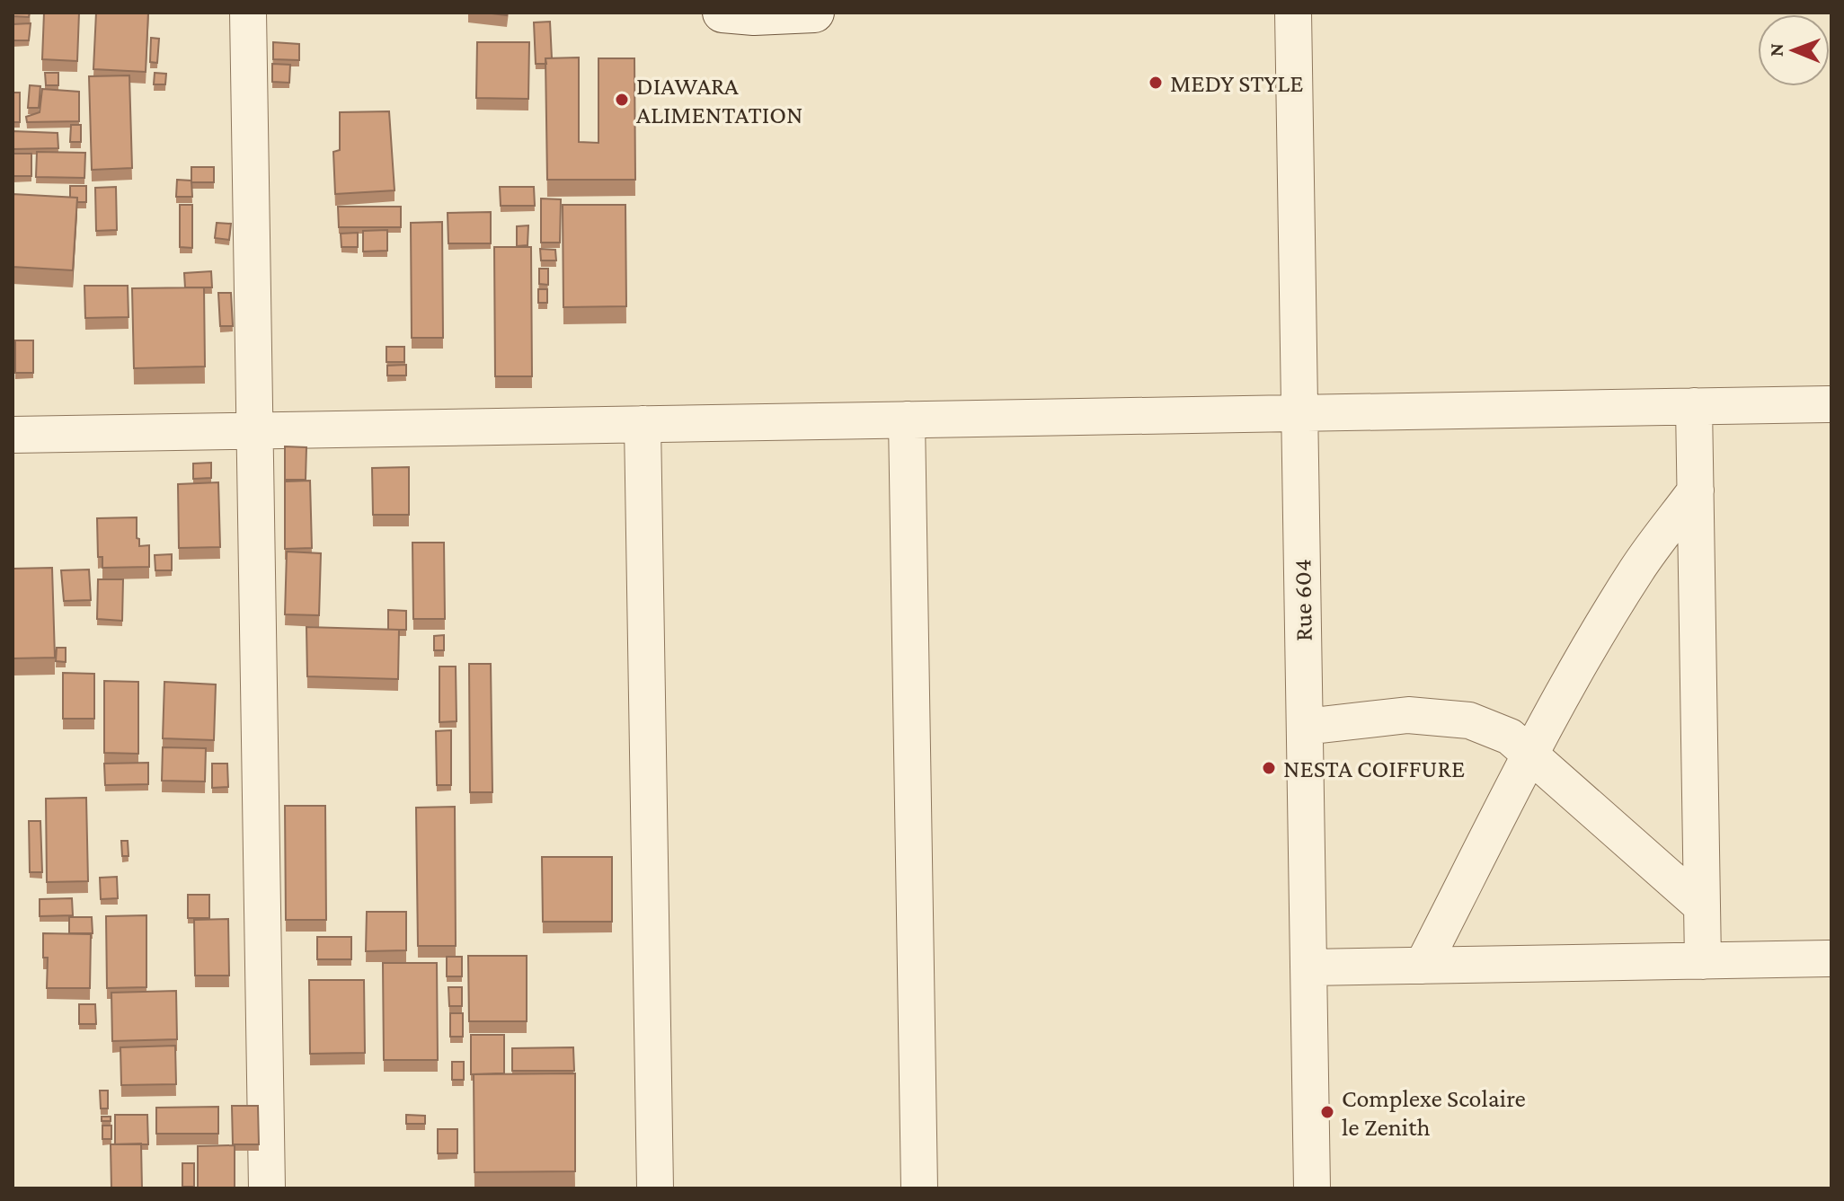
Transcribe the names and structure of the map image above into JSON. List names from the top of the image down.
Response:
{
  "streets": {
    "street": ["Rue 604"]
  },
  "places": [
    "MEDY STYLE",
    "DIAWARA ALIMENTATION",
    "NESTA COIFFURE",
    "Complexe Scolaire le Zenith"
  ],
  "north": "left"
}
